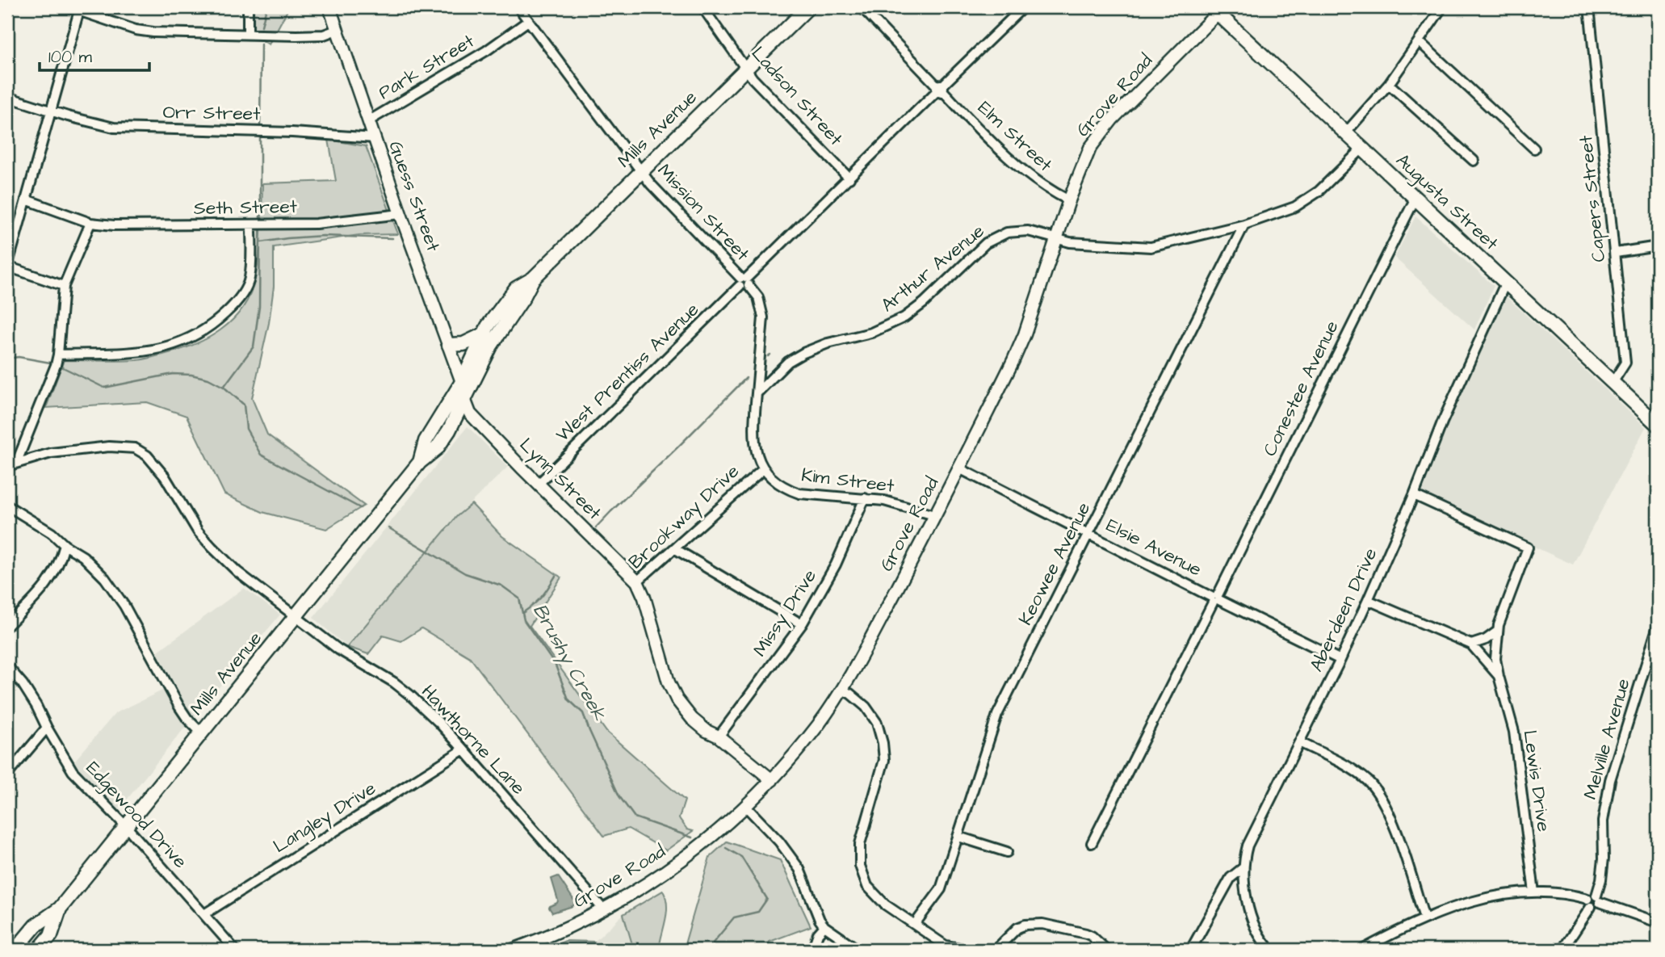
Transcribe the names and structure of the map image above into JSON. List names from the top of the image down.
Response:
{
  "streets": {
    "main road": [
      "Grove Road",
      "Mills Avenue",
      "Guess Street",
      "Augusta Street",
      "Lynn Street",
      "Brookway Drive"
    ],
    "street": [
      "Park Street",
      "Ladson Street",
      "Orr Street",
      "Elm Street",
      "Capers Street",
      "Seth Street",
      "Mission Street",
      "Arthur Avenue",
      "West Prentiss Avenue",
      "Conestee Avenue",
      "Kim Street",
      "Elsie Avenue",
      "Keowee Avenue",
      "Aberdeen Drive",
      "Missy Drive",
      "Melville Avenue",
      "Hawthorne Lane",
      "Lewis Drive",
      "Edgewood Drive",
      "Langley Drive"
    ]
  },
  "crossings": [
    ["Park Street", "Guess Street"],
    ["Park Street", "Mission Street"],
    ["Grove Road", "Elm Street"],
    ["Grove Road", "Augusta Street"],
    ["Grove Road", "Arthur Avenue"],
    ["Grove Road", "Kim Street"],
    ["Grove Road", "Brookway Drive"],
    ["Grove Road", "Elsie Avenue"],
    ["Grove Road", "Hawthorne Lane"],
    ["Ladson Street", "Mills Avenue"],
    ["Ladson Street", "West Prentiss Avenue"],
    ["Orr Street", "Guess Street"],
    ["Mills Avenue", "Guess Street"],
    ["Mills Avenue", "Mission Street"],
    ["Mills Avenue", "Lynn Street"],
    ["Mills Avenue", "Hawthorne Lane"],
    ["Mills Avenue", "Edgewood Drive"],
    ["Elm Street", "West Prentiss Avenue"],
    ["Guess Street", "Seth Street"],
    ["Guess Street", "Lynn Street"],
    ["Capers Street", "Augusta Street"],
    ["Augusta Street", "Arthur Avenue"],
    ["Augusta Street", "Conestee Avenue"],
    ["Augusta Street", "Aberdeen Drive"],
    ["Mission Street", "Arthur Avenue"],
    ["Mission Street", "West Prentiss Avenue"],
    ["Arthur Avenue", "Keowee Avenue"],
    ["West Prentiss Avenue", "Lynn Street"],
    ["Conestee Avenue", "Elsie Avenue"],
    ["Lynn Street", "Brookway Drive"],
    ["Kim Street", "Brookway Drive"],
    ["Kim Street", "Missy Drive"],
    ["Brookway Drive", "Missy Drive"],
    ["Elsie Avenue", "Keowee Avenue"],
    ["Elsie Avenue", "Aberdeen Drive"],
    ["Aberdeen Drive", "Lewis Drive"],
    ["Hawthorne Lane", "Langley Drive"],
    ["Edgewood Drive", "Langley Drive"]
  ],
  "water": ["Brushy Creek"],
  "scale_bar": "100 m"
}
